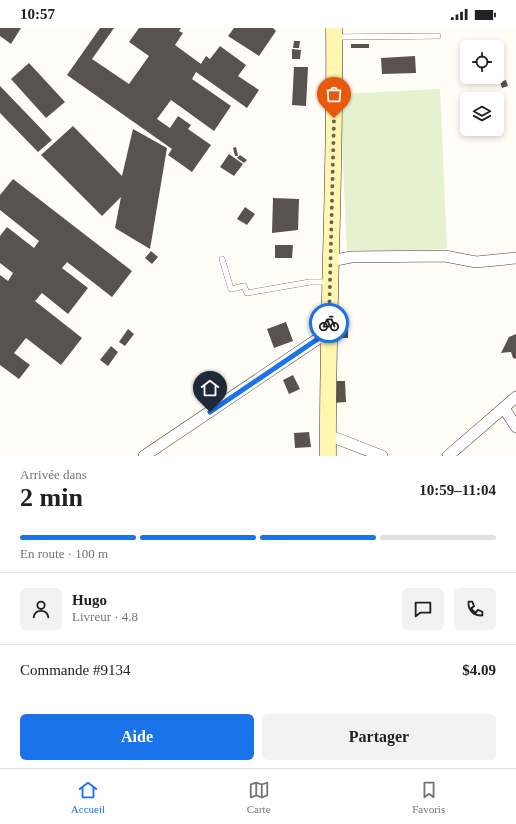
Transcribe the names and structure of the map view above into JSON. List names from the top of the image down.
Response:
{
  "page": {
    "status": "10:57",
    "heading": ["2 min", "Arrivée dans", "10:59–11:04"],
    "panel": [
      "Hugo",
      "Livreur · 4.8",
      "Commande #9134",
      "$4.09"
    ],
    "bar": "En route · 100 m",
    "buttons": ["Aide", "Partager"],
    "tabs": ["Accueil", "Carte", "Favoris"]
  }
}
